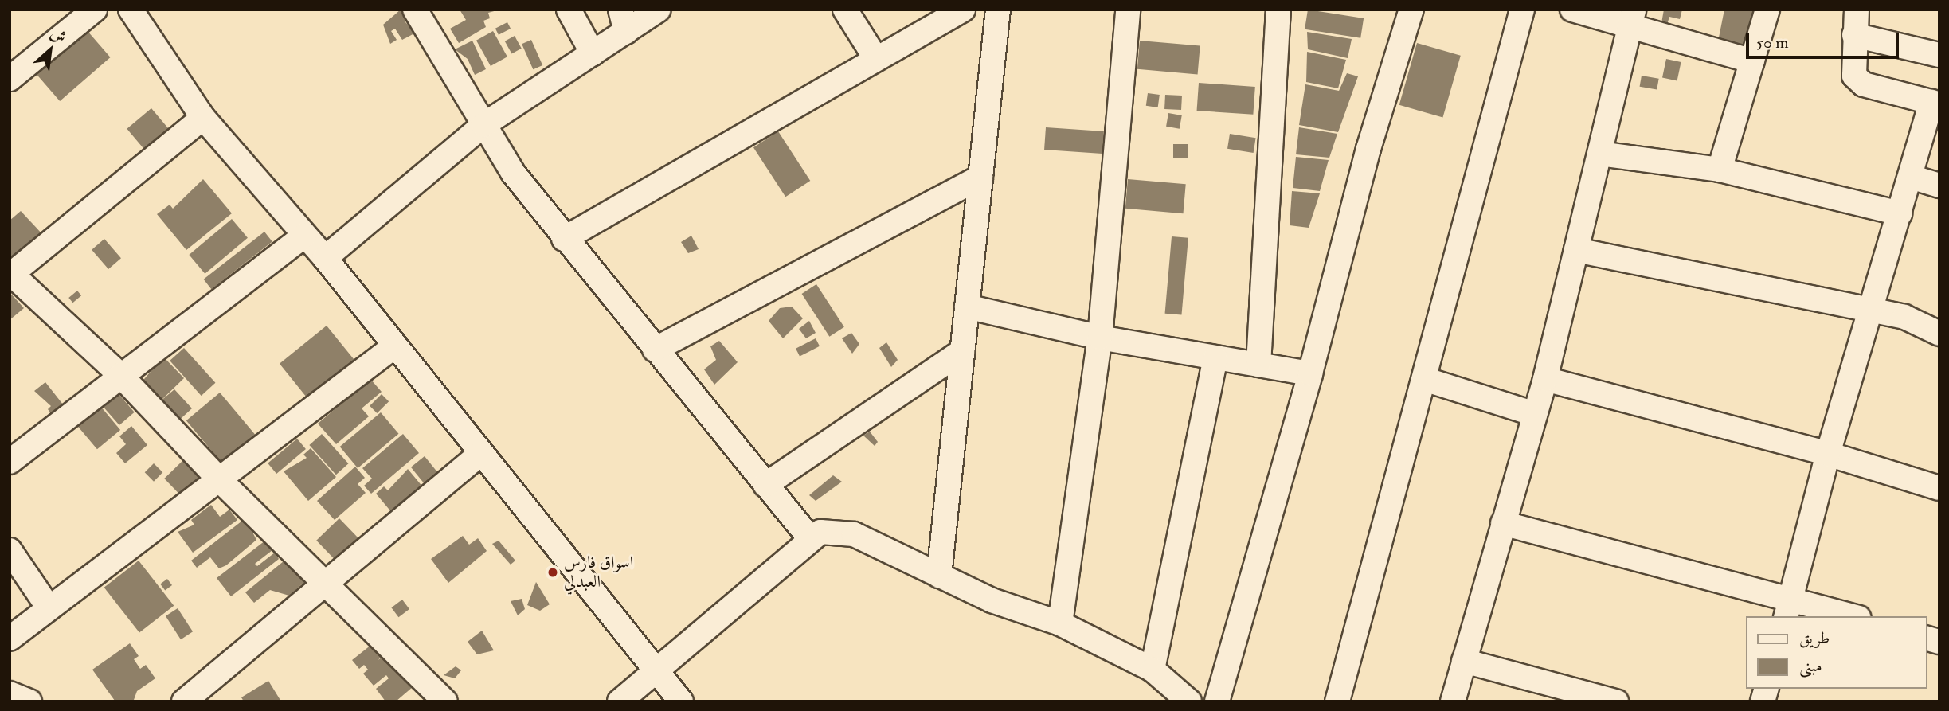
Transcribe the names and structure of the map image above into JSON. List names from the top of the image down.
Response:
{
  "places": ["اسواق فارس العبدلي"],
  "legend": ["طريق", "مبنى"],
  "scale_bar": "50 m",
  "north": "top right"
}
